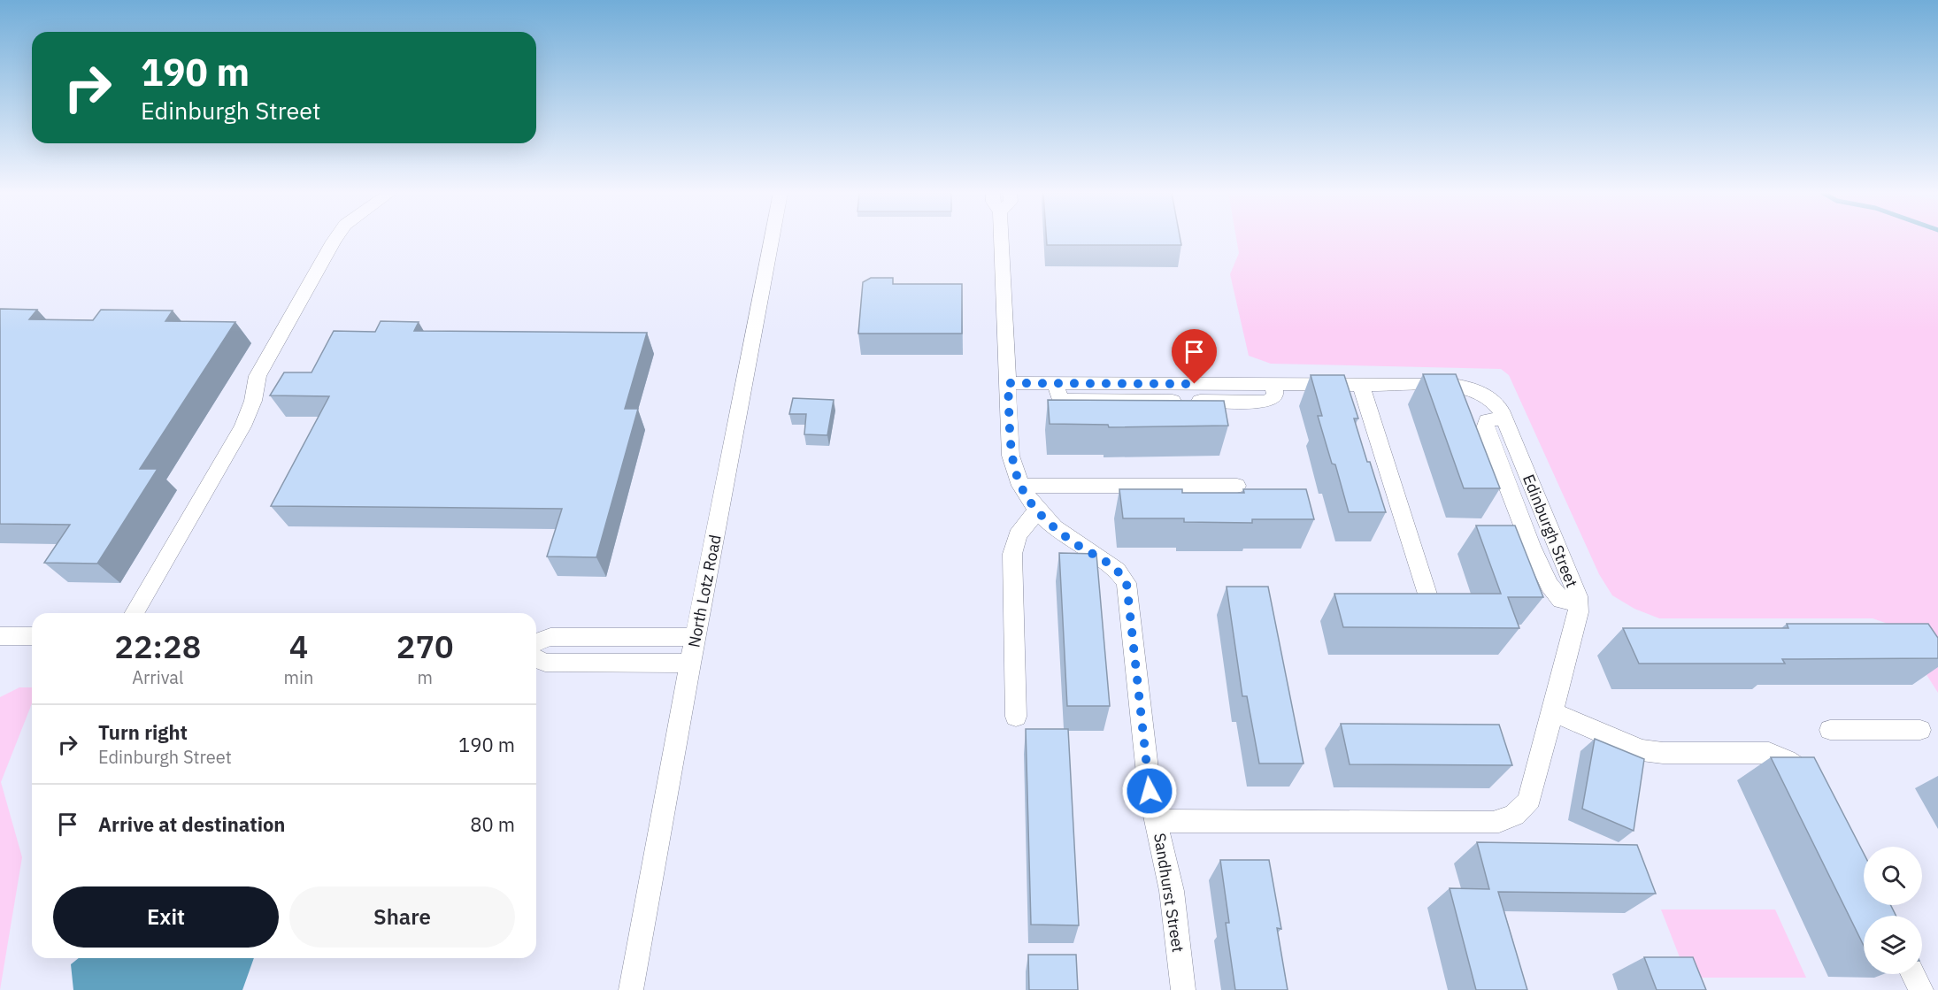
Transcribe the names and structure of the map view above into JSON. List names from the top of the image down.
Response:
{
  "streets": {
    "street": ["Edinburgh Street", "North Lotz Road", "Sandhurst Street"]
  },
  "crossings": [
    ["Edinburgh Street", "Sandhurst Street"]
  ],
  "page": {
    "turn": ["190 m", "Edinburgh Street"],
    "eta": [
      "22:28",
      "Arrival",
      "4",
      "min",
      "270",
      "m"
    ],
    "list": [
      {
        "name": "Turn right",
        "note": "Edinburgh Street",
        "value": "190 m"
      },
      {
        "name": "Arrive at destination",
        "value": "80 m"
      }
    ],
    "buttons": ["Exit", "Share"]
  }
}
